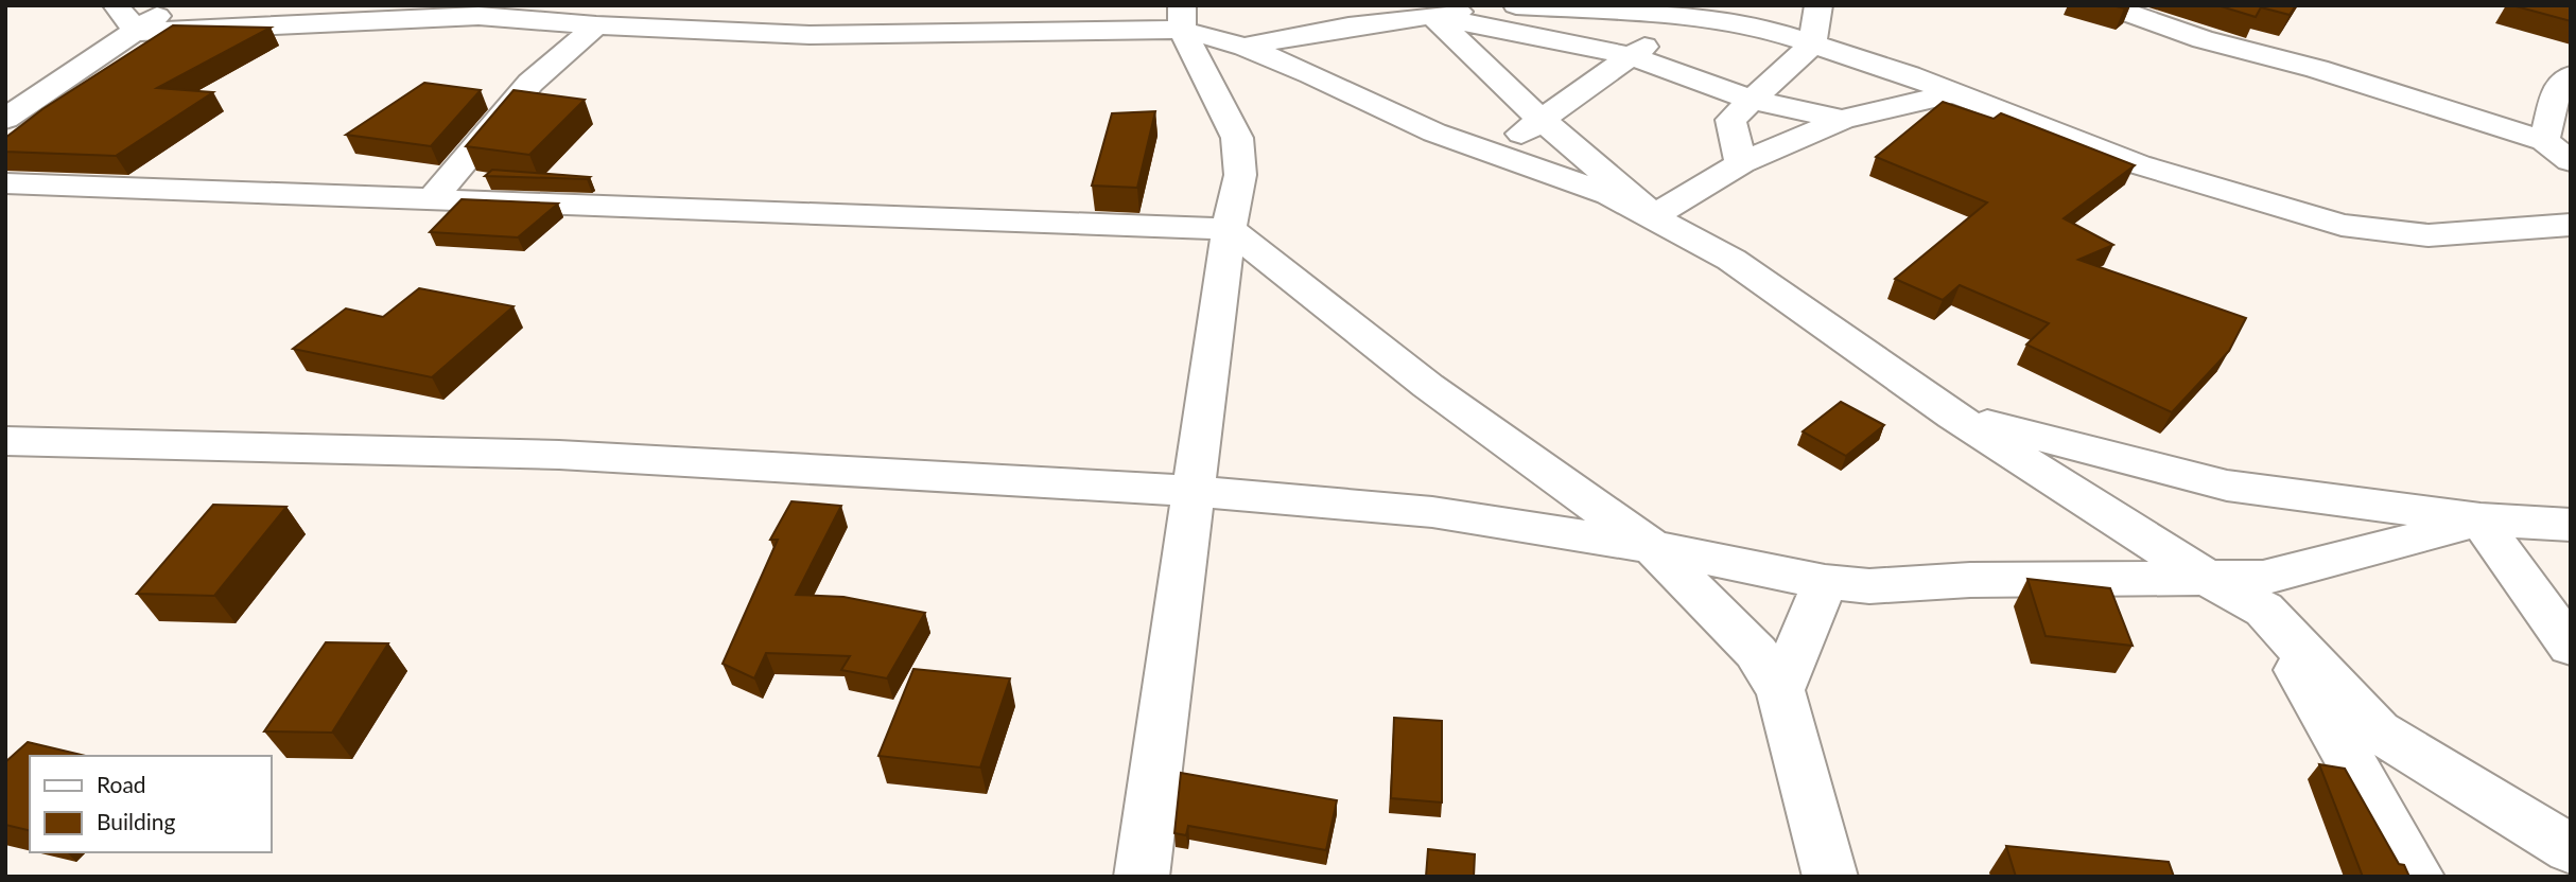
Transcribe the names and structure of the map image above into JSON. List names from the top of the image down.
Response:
{
  "legend": ["Road", "Building"]
}
